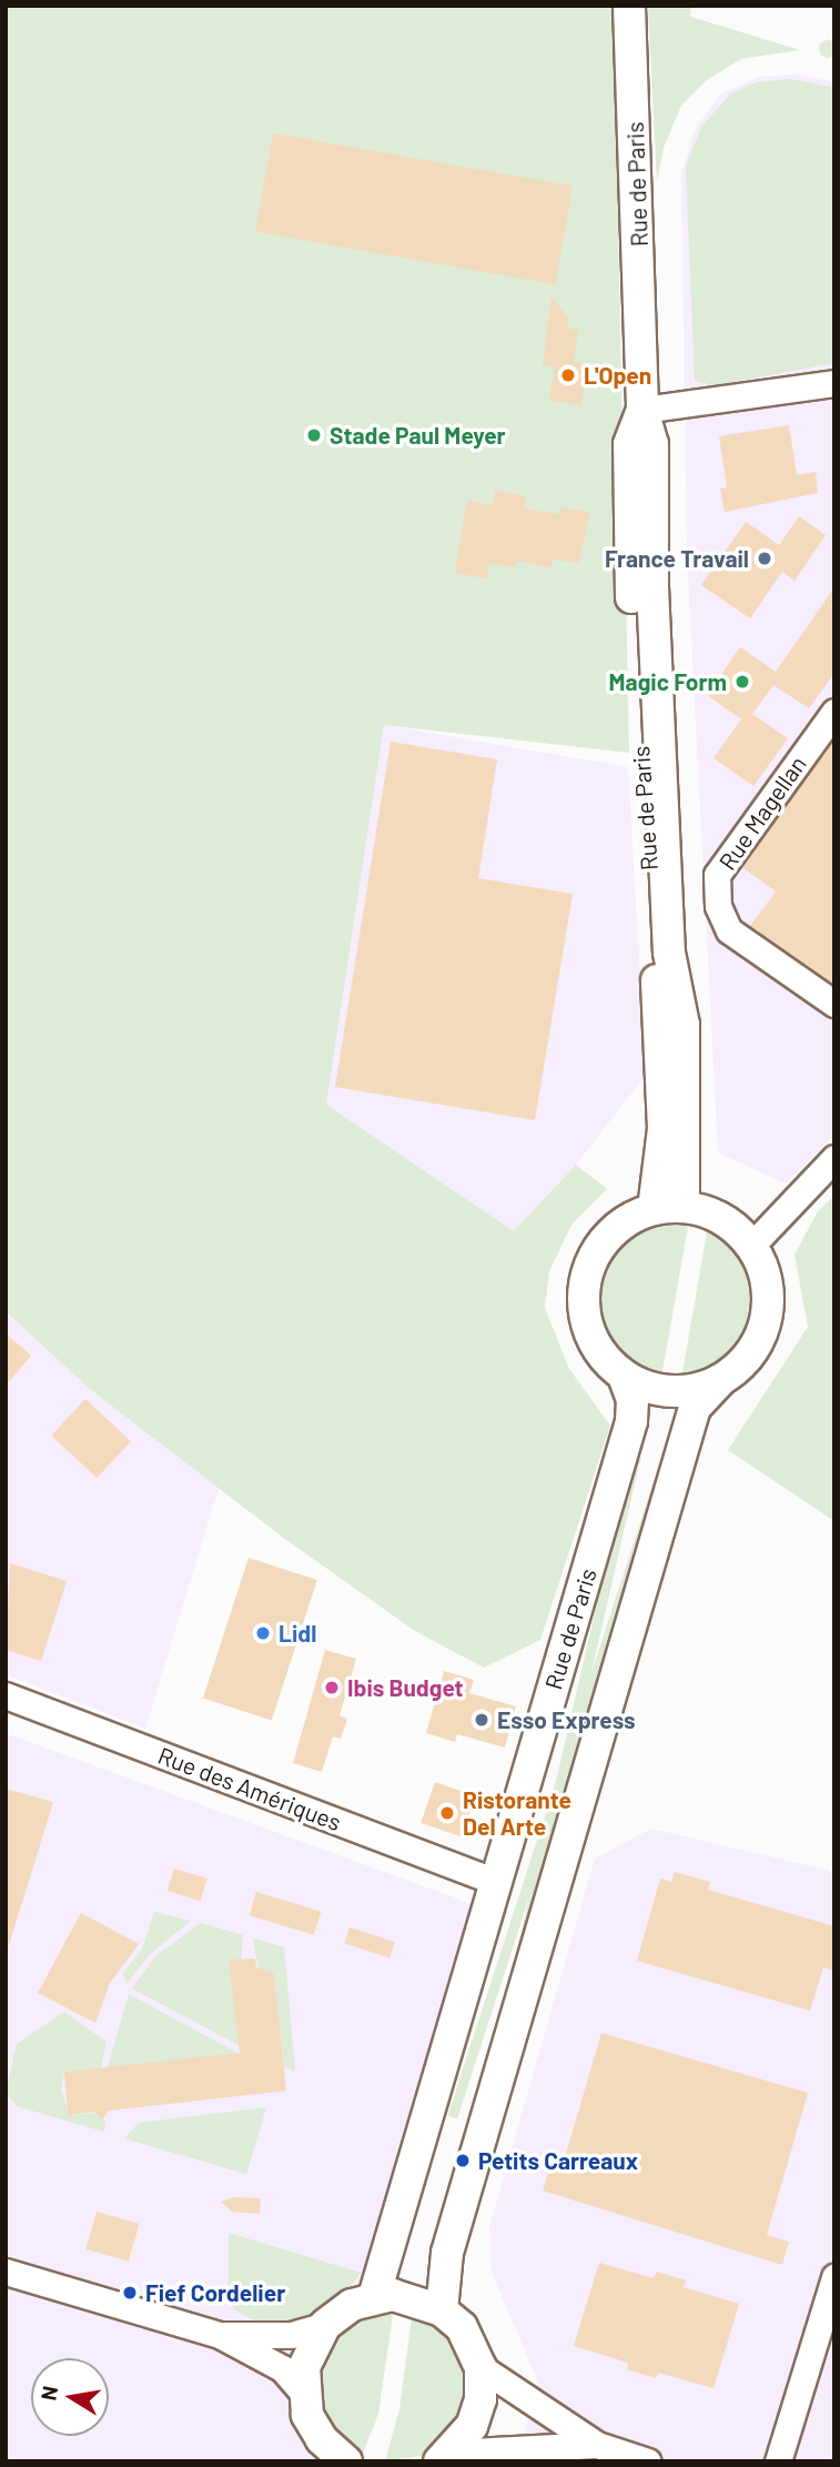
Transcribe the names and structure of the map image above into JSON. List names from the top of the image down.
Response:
{
  "streets": {
    "main road": ["Rue de Paris"],
    "street": ["Rue Magellan", "Rue des Amériques"]
  },
  "crossings": [
    ["Rue de Paris", "Rue des Amériques"]
  ],
  "places": [
    "L'Open",
    "Stade Paul Meyer",
    "France Travail",
    "Magic Form",
    "Lidl",
    "Ibis Budget",
    "Esso Express",
    "Ristorante Del Arte",
    "Petits Carreaux",
    "Fief Cordelier"
  ],
  "north": "left"
}
